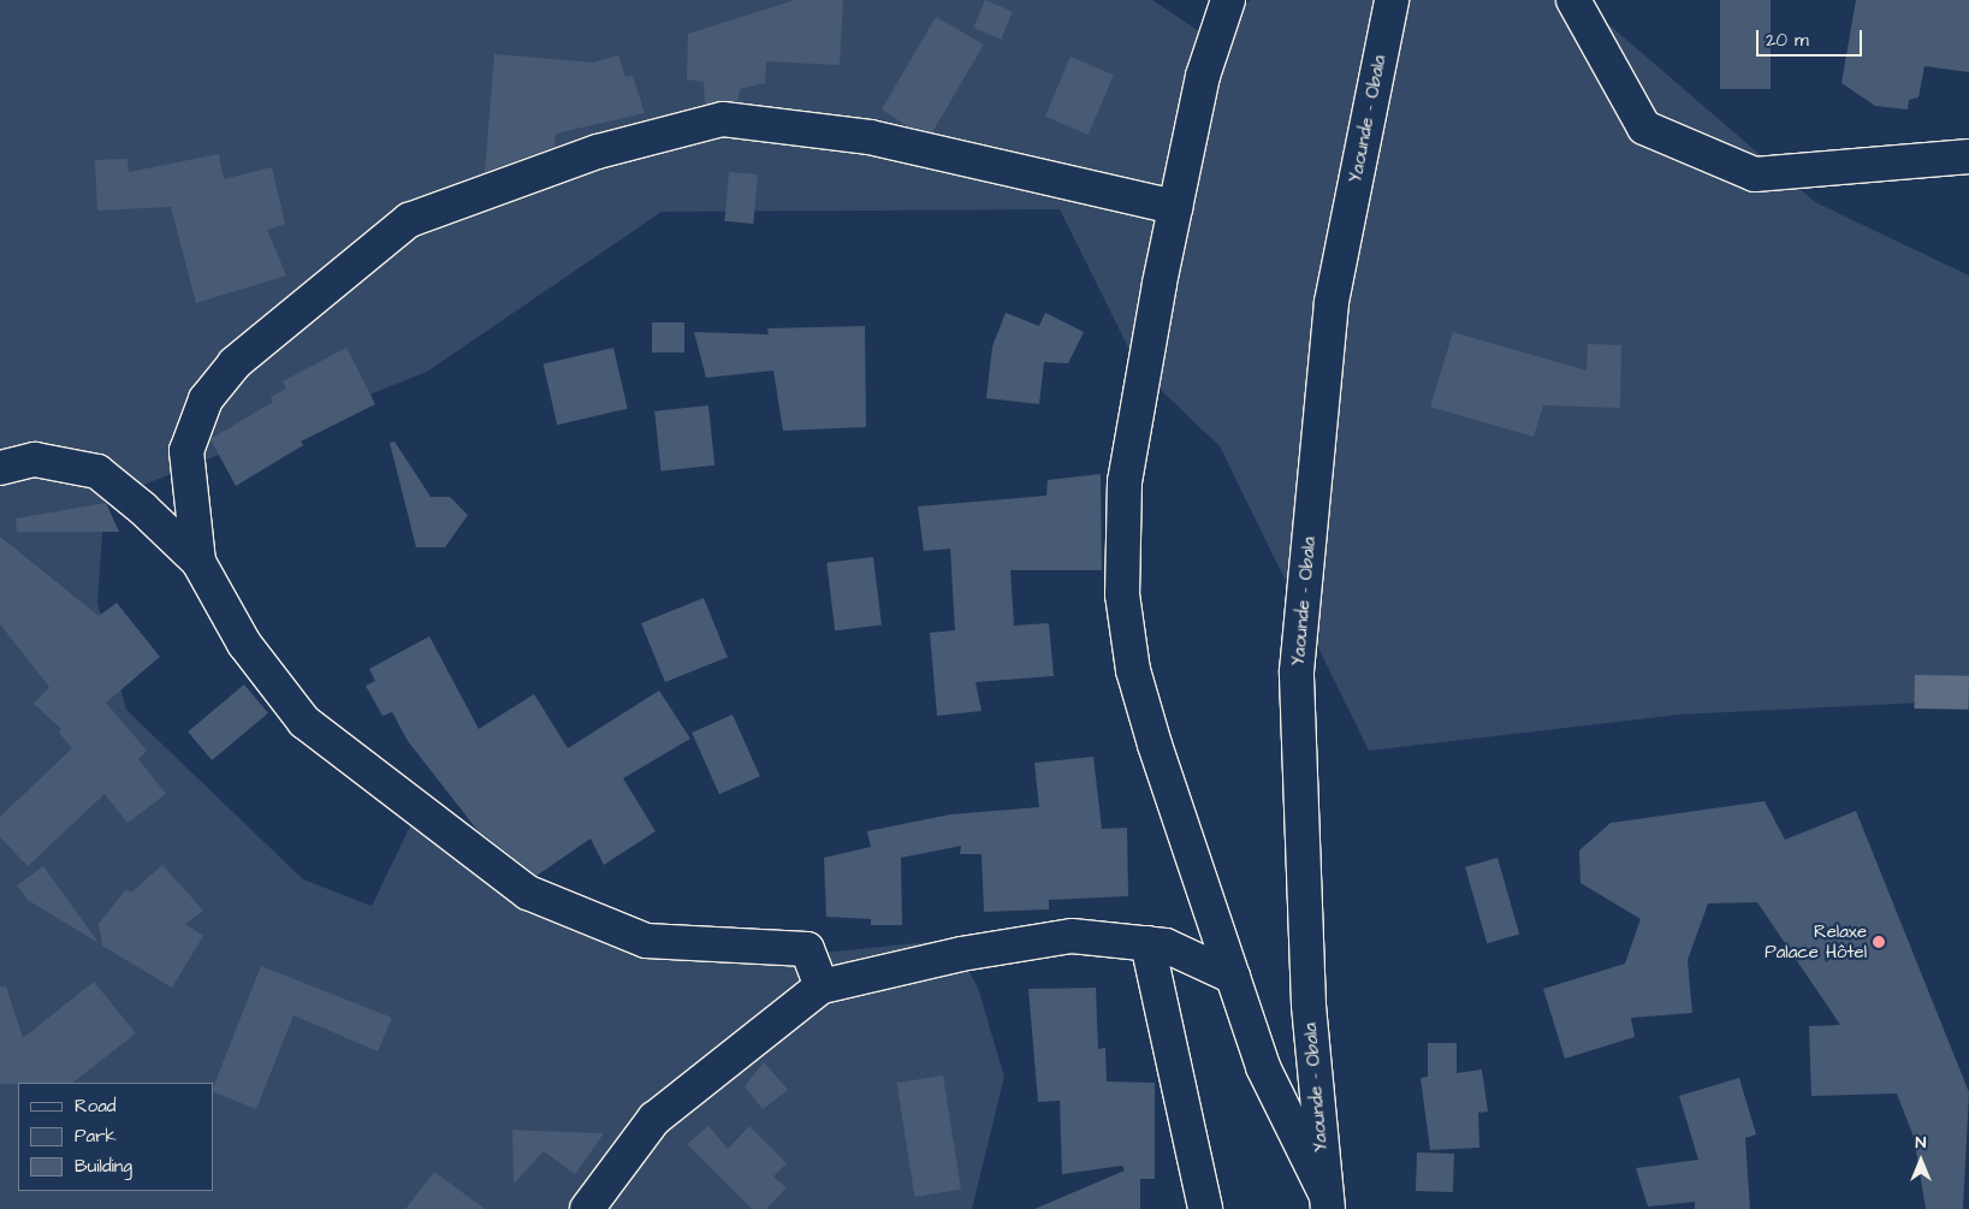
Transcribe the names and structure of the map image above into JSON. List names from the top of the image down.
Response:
{
  "streets": {
    "main road": ["Yaounde - Obala"]
  },
  "places": ["Relaxe Palace Hôtel"],
  "legend": ["Road", "Park", "Building"],
  "scale_bar": "20 m",
  "north": "top"
}
